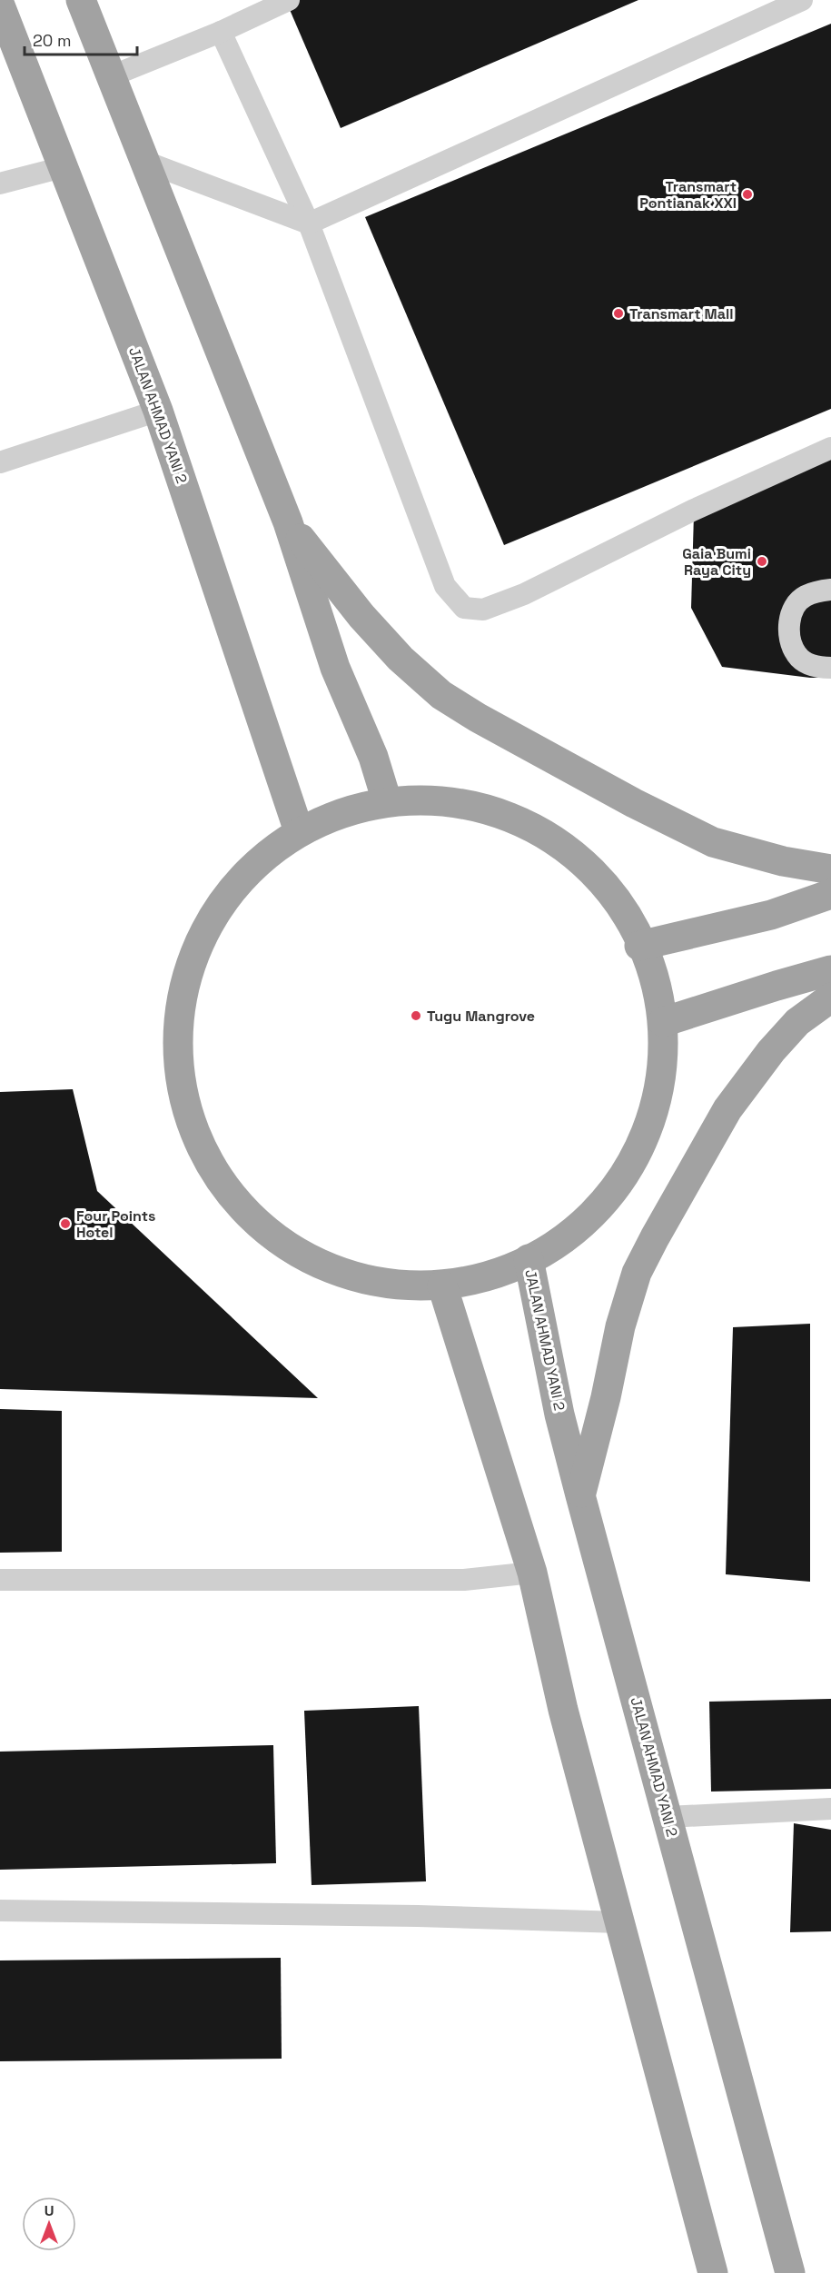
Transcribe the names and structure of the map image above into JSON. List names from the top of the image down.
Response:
{
  "streets": {
    "highway": ["JALAN AHMAD YANI 2"]
  },
  "places": [
    "Transmart Pontianak XXI",
    "Transmart Mall",
    "Gaia Bumi Raya City",
    "Tugu Mangrove",
    "Four Points Hotel"
  ],
  "scale_bar": "20 m",
  "north": "top"
}
